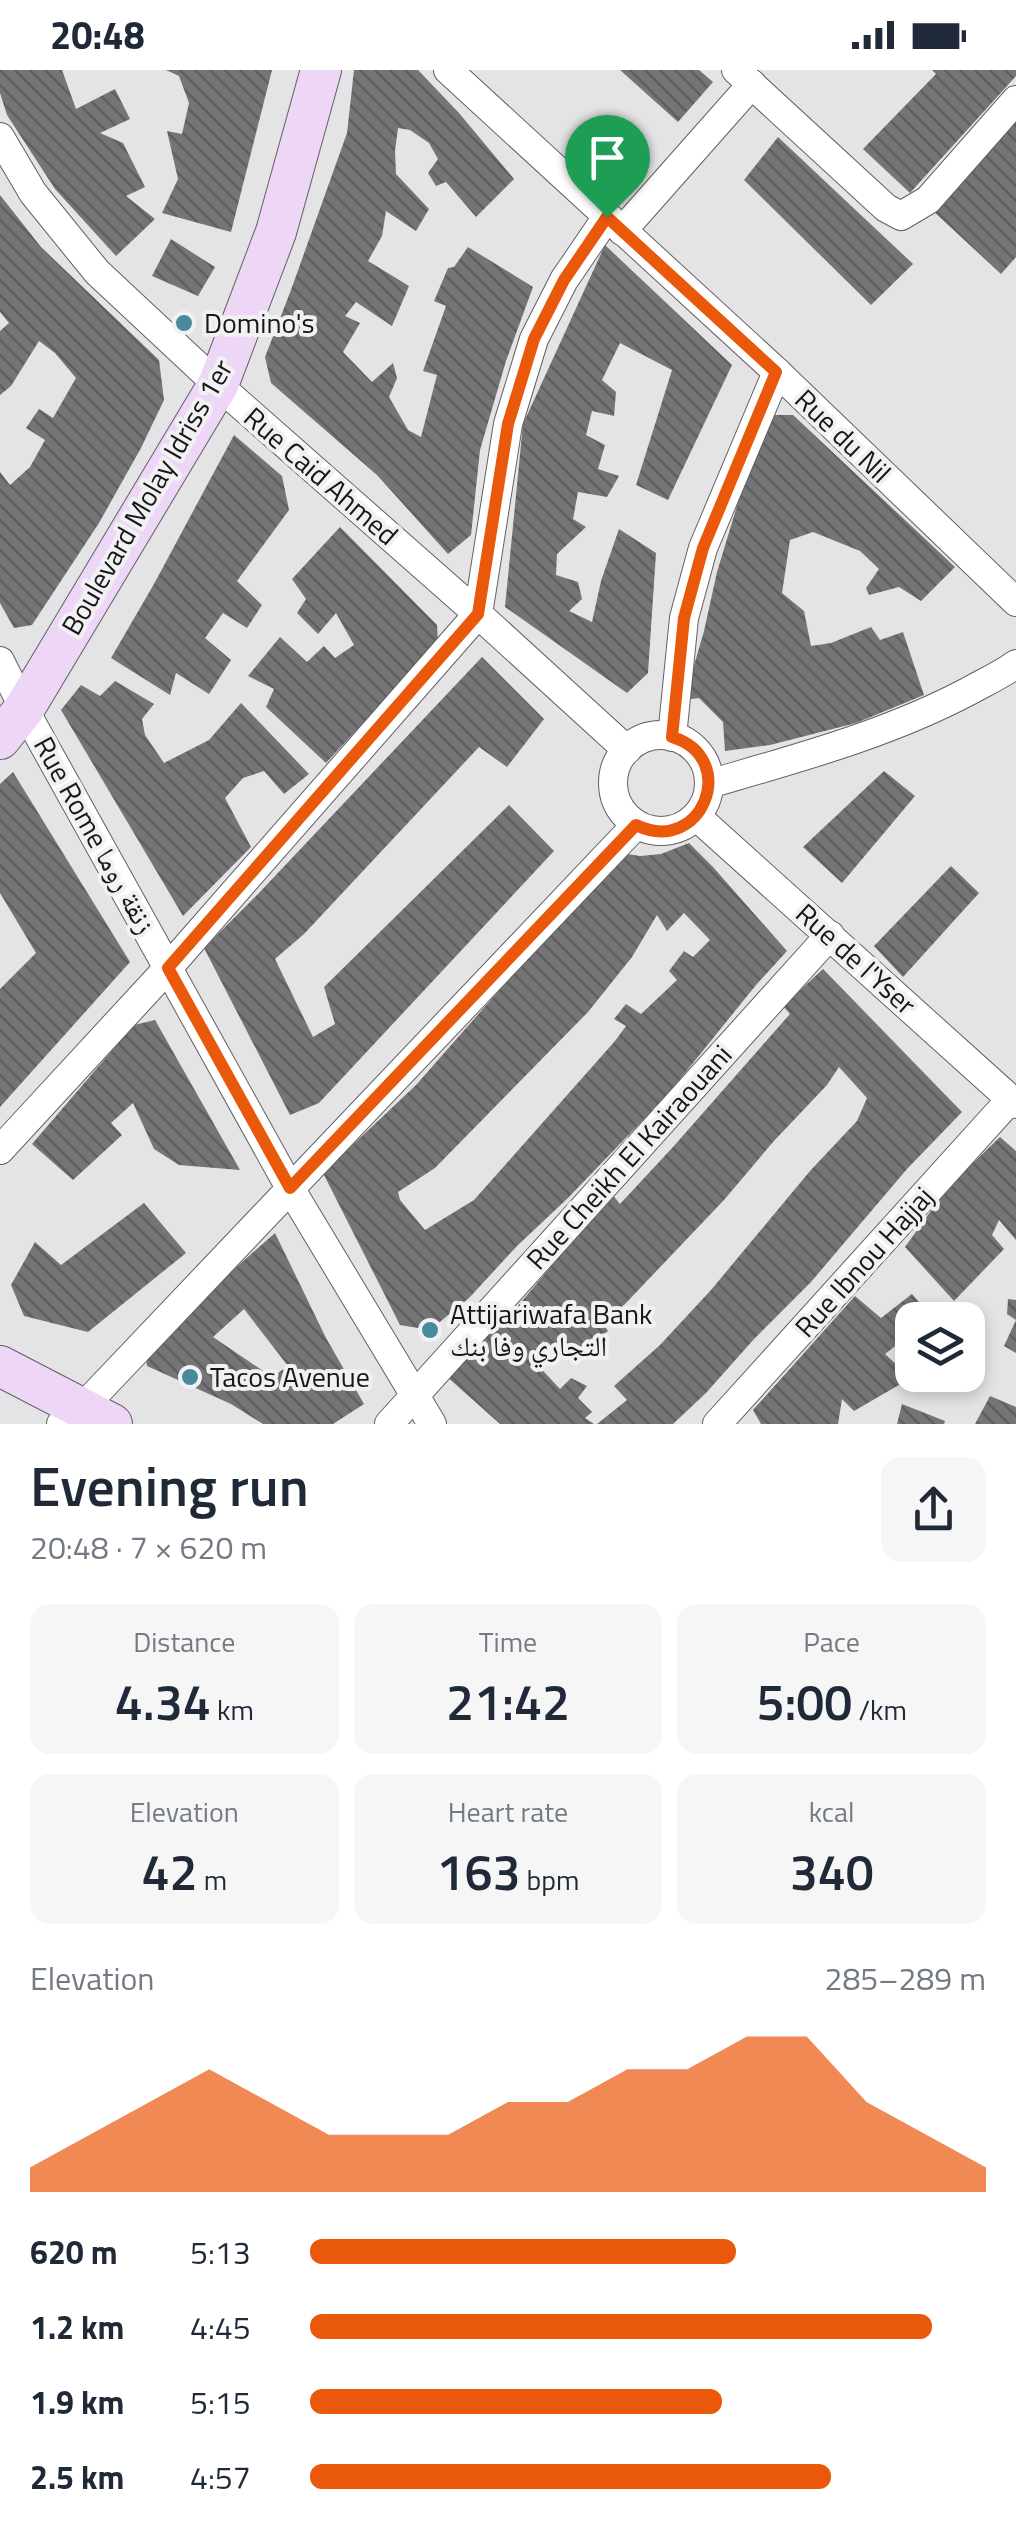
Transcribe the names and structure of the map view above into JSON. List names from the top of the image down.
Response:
{
  "streets": {
    "street": [
      "Rue du Nil",
      "Rue Caid Ahmed",
      "Boulevard Molay Idriss 1er",
      "Rue Rome زنقة روما",
      "Rue de l'Yser",
      "Rue Cheikh El Kairaouani",
      "Rue Ibnou Hajjaj"
    ]
  },
  "crossings": [
    ["Rue Caid Ahmed", "Boulevard Molay Idriss 1er"],
    ["Rue Caid Ahmed", "Rue de l'Yser"],
    ["Boulevard Molay Idriss 1er", "Rue Rome زنقة روما"],
    ["Rue Rome زنقة روما", "Rue Cheikh El Kairaouani"],
    ["Rue de l'Yser", "Rue Cheikh El Kairaouani"],
    ["Rue de l'Yser", "Rue Ibnou Hajjaj"]
  ],
  "places": ["Domino's", "Attijariwafa Bank التجاري وفا بنك", "Tacos Avenue"],
  "page": {
    "status": "20:48",
    "heading": ["Evening run", "20:48 · 7 × 620 m"],
    "stats": [
      ["Distance", "4.34 km"],
      ["Time", "21:42"],
      ["Pace", "5:00 /km"],
      ["Elevation", "42 m"],
      ["Heart rate", "163 bpm"],
      ["kcal", "340"]
    ],
    "chart": ["Elevation", "285–289 m"],
    "list": [
      {
        "name": "620 m",
        "note": "5:13"
      },
      {
        "name": "1.2 km",
        "note": "4:45"
      },
      {
        "name": "1.9 km",
        "note": "5:15"
      },
      {
        "name": "2.5 km",
        "note": "4:57"
      }
    ]
  }
}
